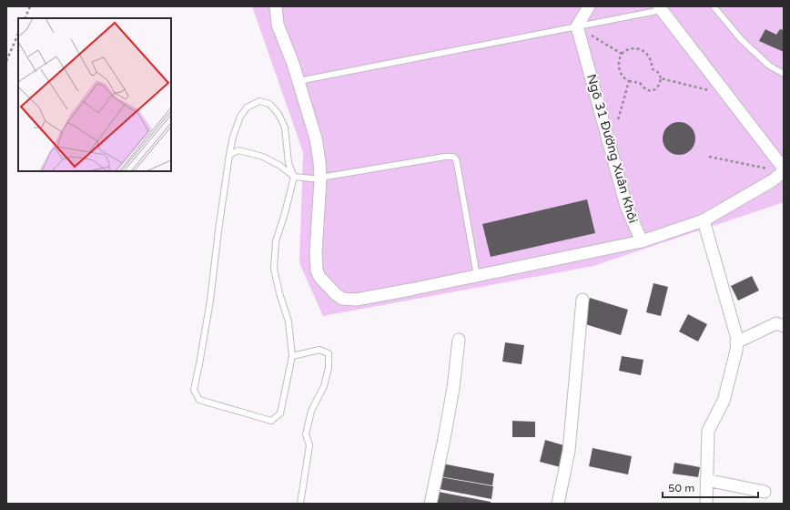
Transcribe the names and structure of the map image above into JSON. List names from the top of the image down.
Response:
{
  "streets": {
    "street": ["Ngõ 31 Đường Xuân Khôi"]
  },
  "scale_bar": "50 m"
}
